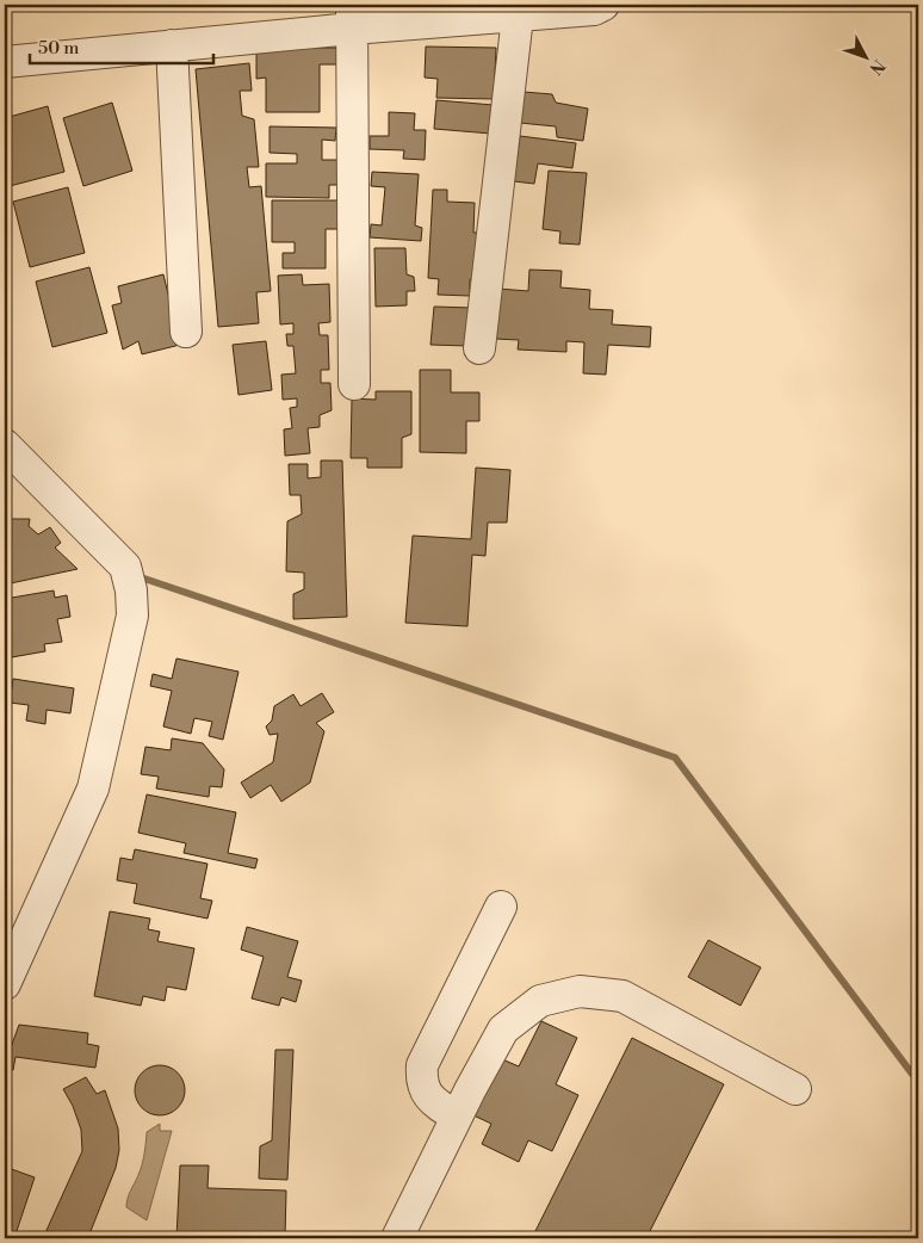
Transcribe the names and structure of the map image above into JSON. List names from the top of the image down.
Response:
{
  "scale_bar": "50 m",
  "north": "bottom right"
}
